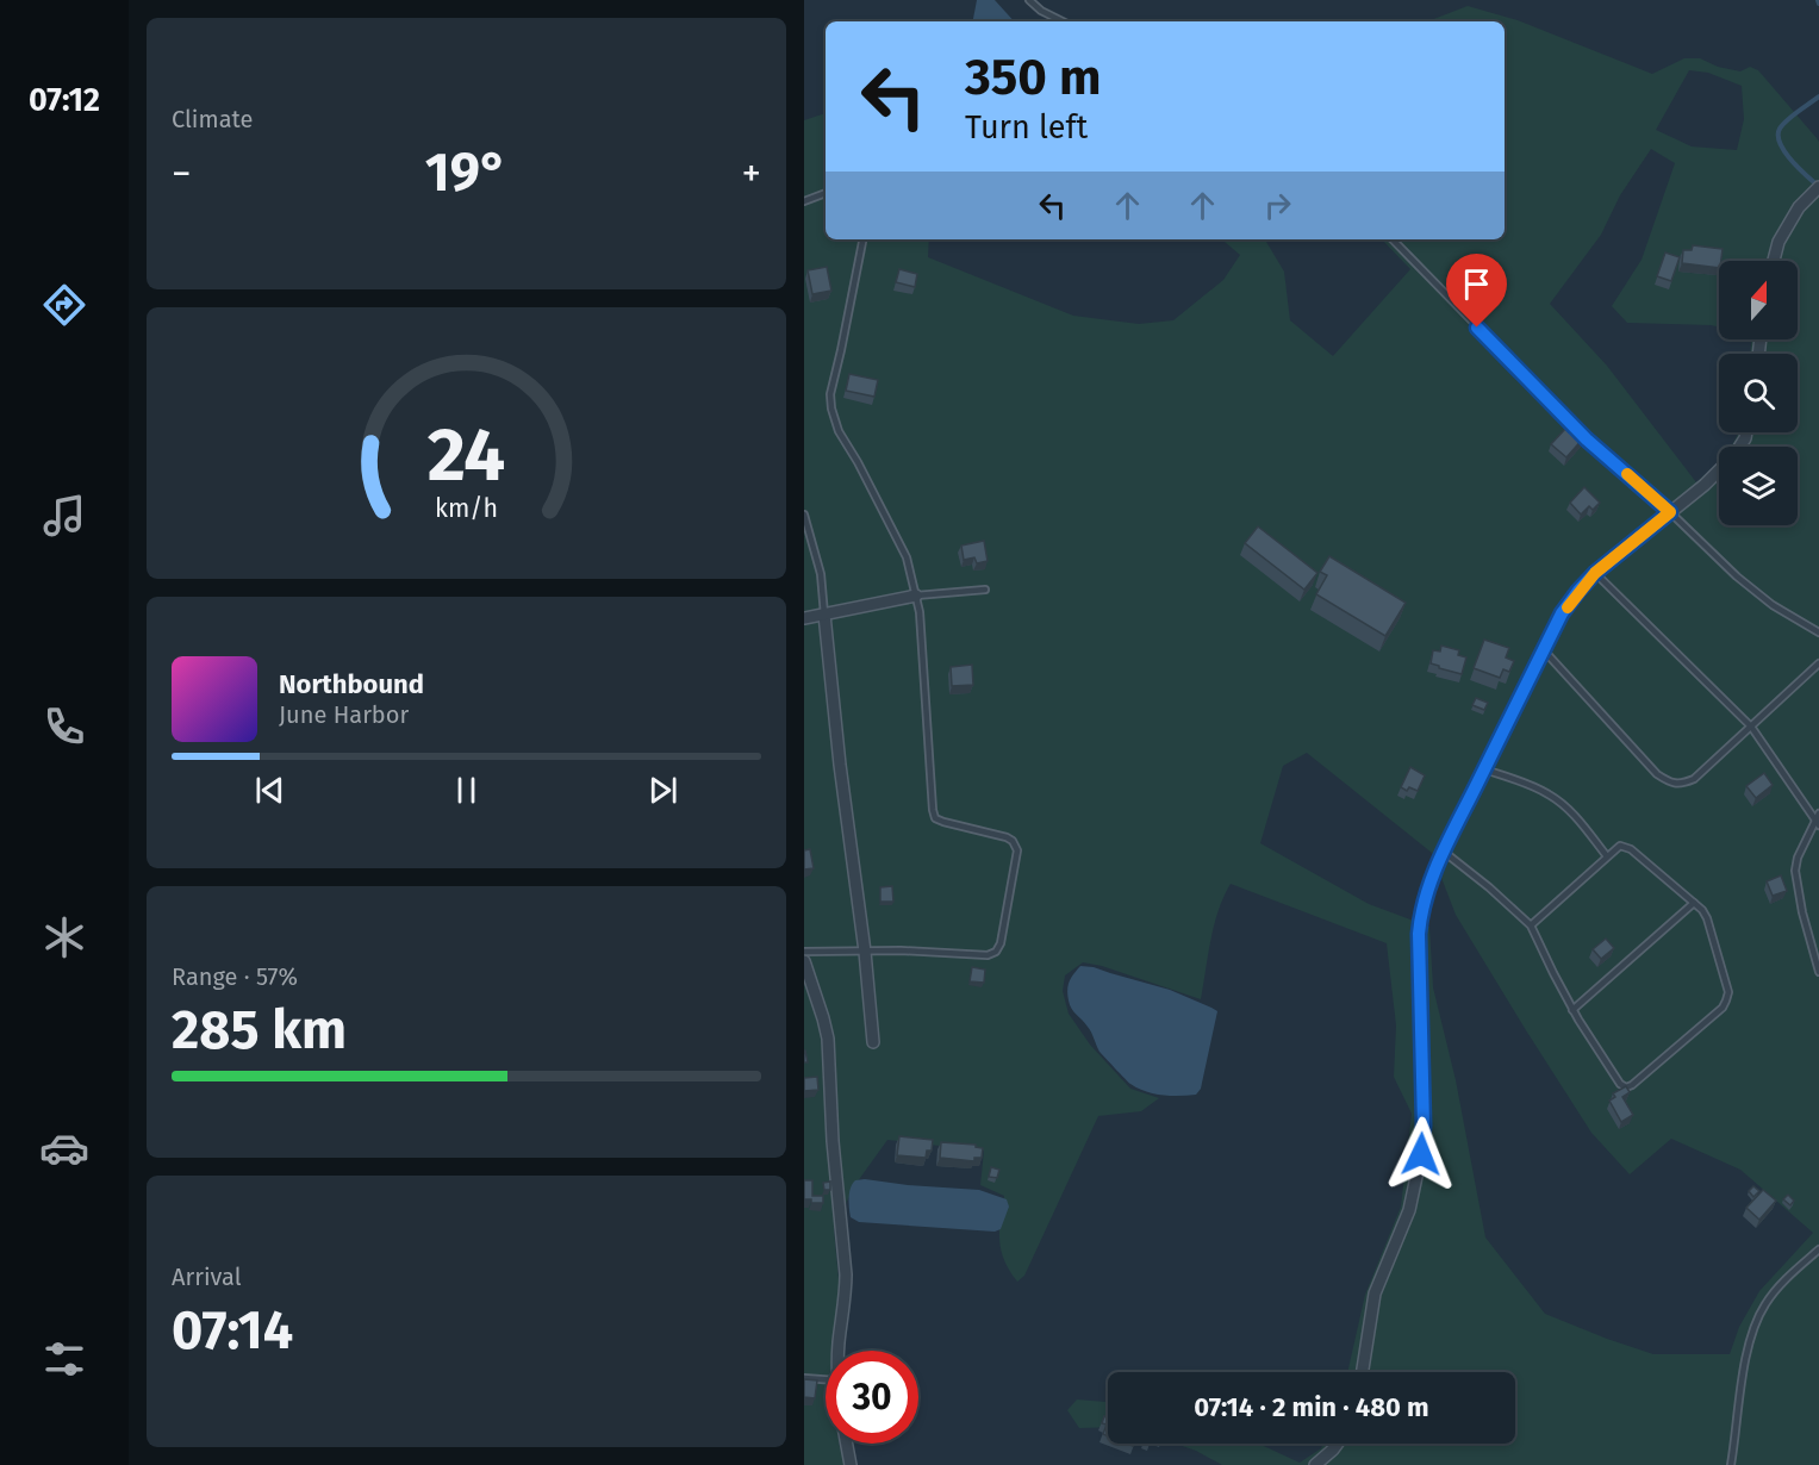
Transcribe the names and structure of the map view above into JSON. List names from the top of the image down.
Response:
{
  "north": "top",
  "page": {
    "tabs": "07:12",
    "tile": [
      "Climate",
      ["Range · 57%", "285 km"],
      ["Arrival", "07:14"]
    ],
    "turn": ["350 m", "Turn left"],
    "heat": ["−", "19°", "+"],
    "song": ["Northbound", "June Harbor"],
    "limit": "30",
    "trip": "07:14 · 2 min · 480 m",
    "gauge": ["24", "km/h"]
  }
}
